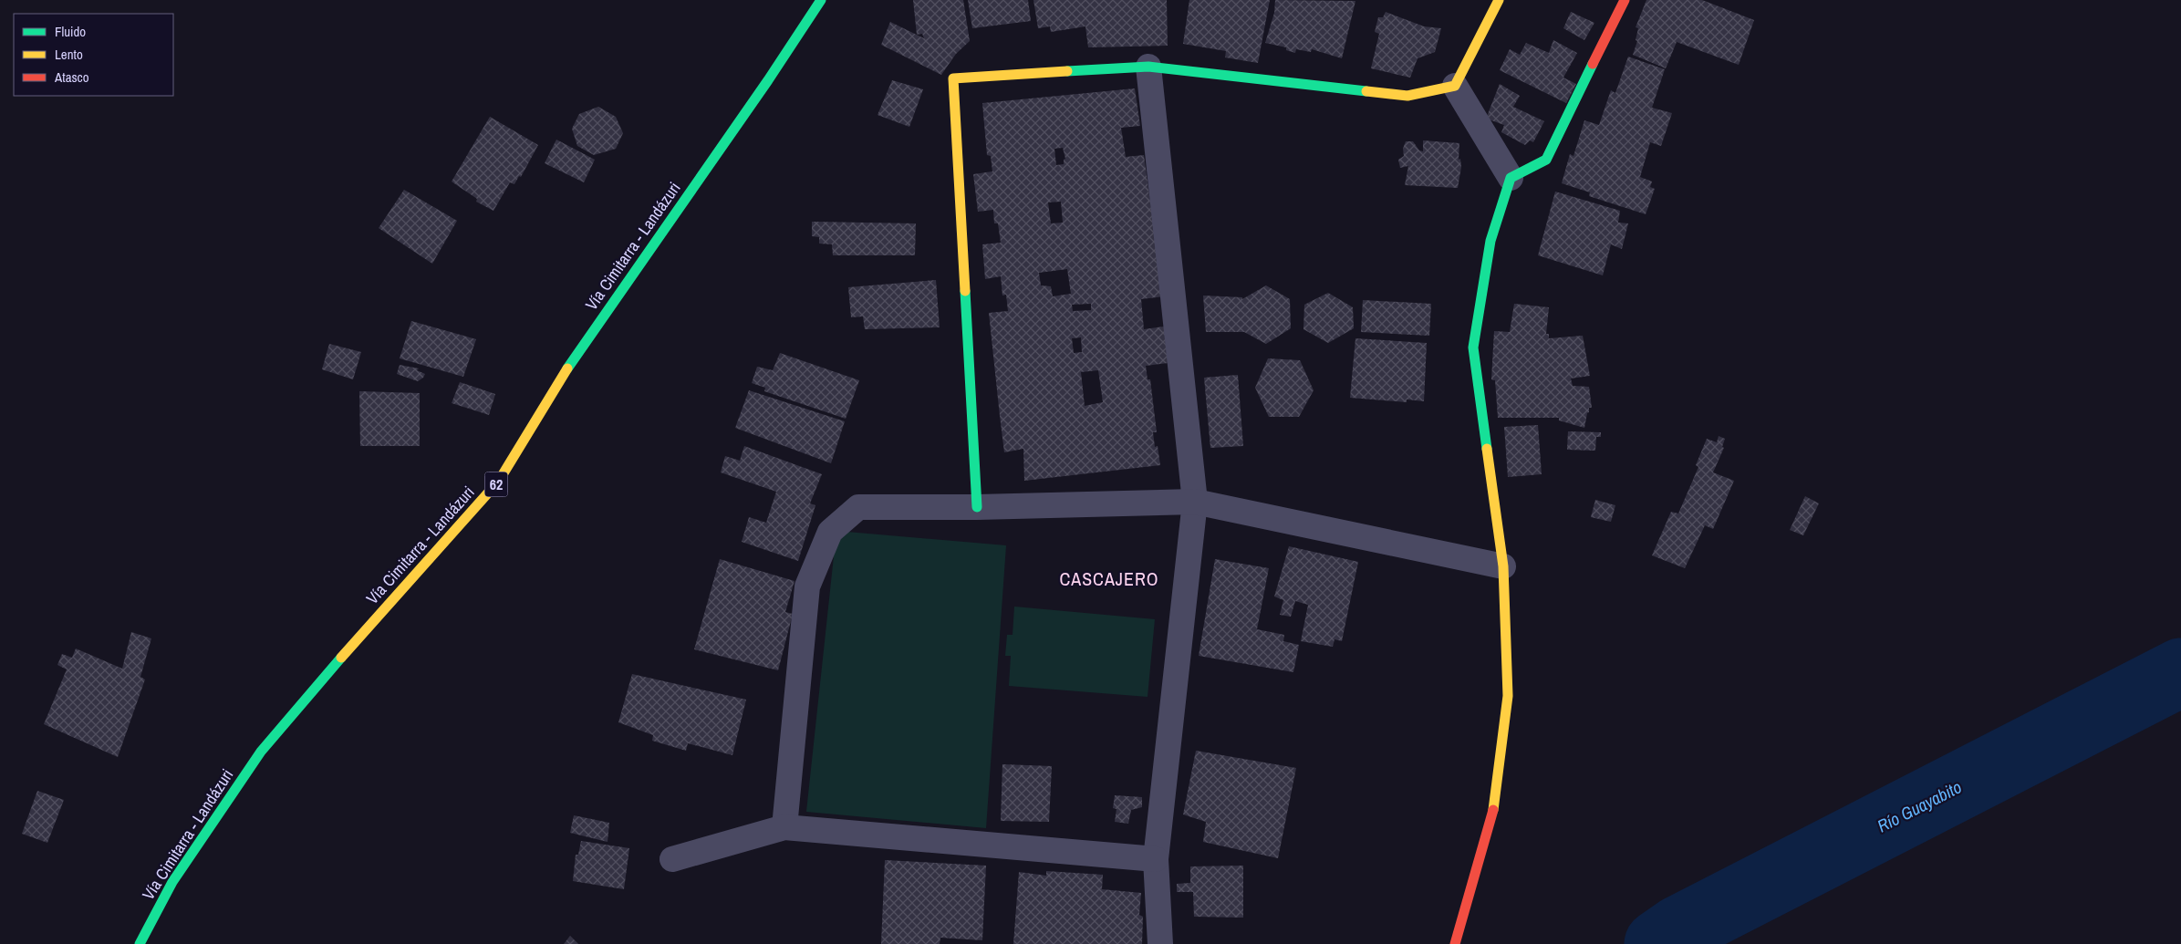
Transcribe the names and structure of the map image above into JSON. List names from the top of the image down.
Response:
{
  "streets": {
    "street": ["Vía Cimitarra - Landázuri", "62"]
  },
  "districts": ["CASCAJERO"],
  "water": ["Río Guayabito"],
  "legend": ["Fluido", "Lento", "Atasco"]
}
